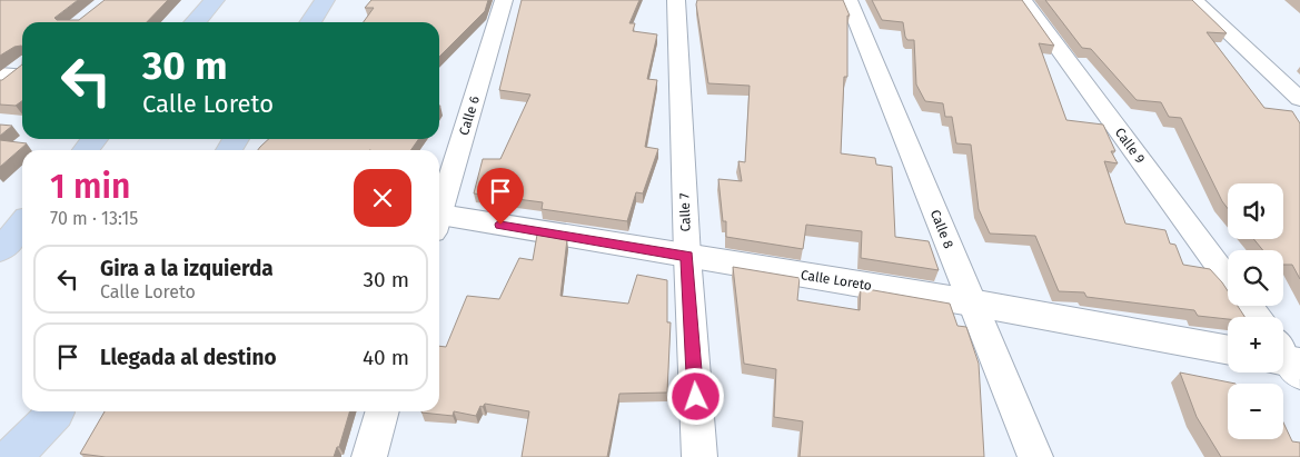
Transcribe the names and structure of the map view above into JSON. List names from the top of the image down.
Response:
{
  "streets": {
    "street": [
      "Calle 6",
      "Calle 9",
      "Calle 7",
      "Calle 8",
      "Calle Loreto"
    ]
  },
  "crossings": [
    ["Calle 7", "Calle Loreto"],
    ["Calle 8", "Calle Loreto"]
  ],
  "page": {
    "turn": ["30 m", "Calle Loreto"],
    "heading": ["1 min", "70 m · 13:15"],
    "map_buttons": ["+", "−"],
    "list": [
      {
        "name": "Gira a la izquierda",
        "note": "Calle Loreto",
        "value": "30 m"
      },
      {
        "name": "Llegada al destino",
        "value": "40 m"
      }
    ]
  }
}
